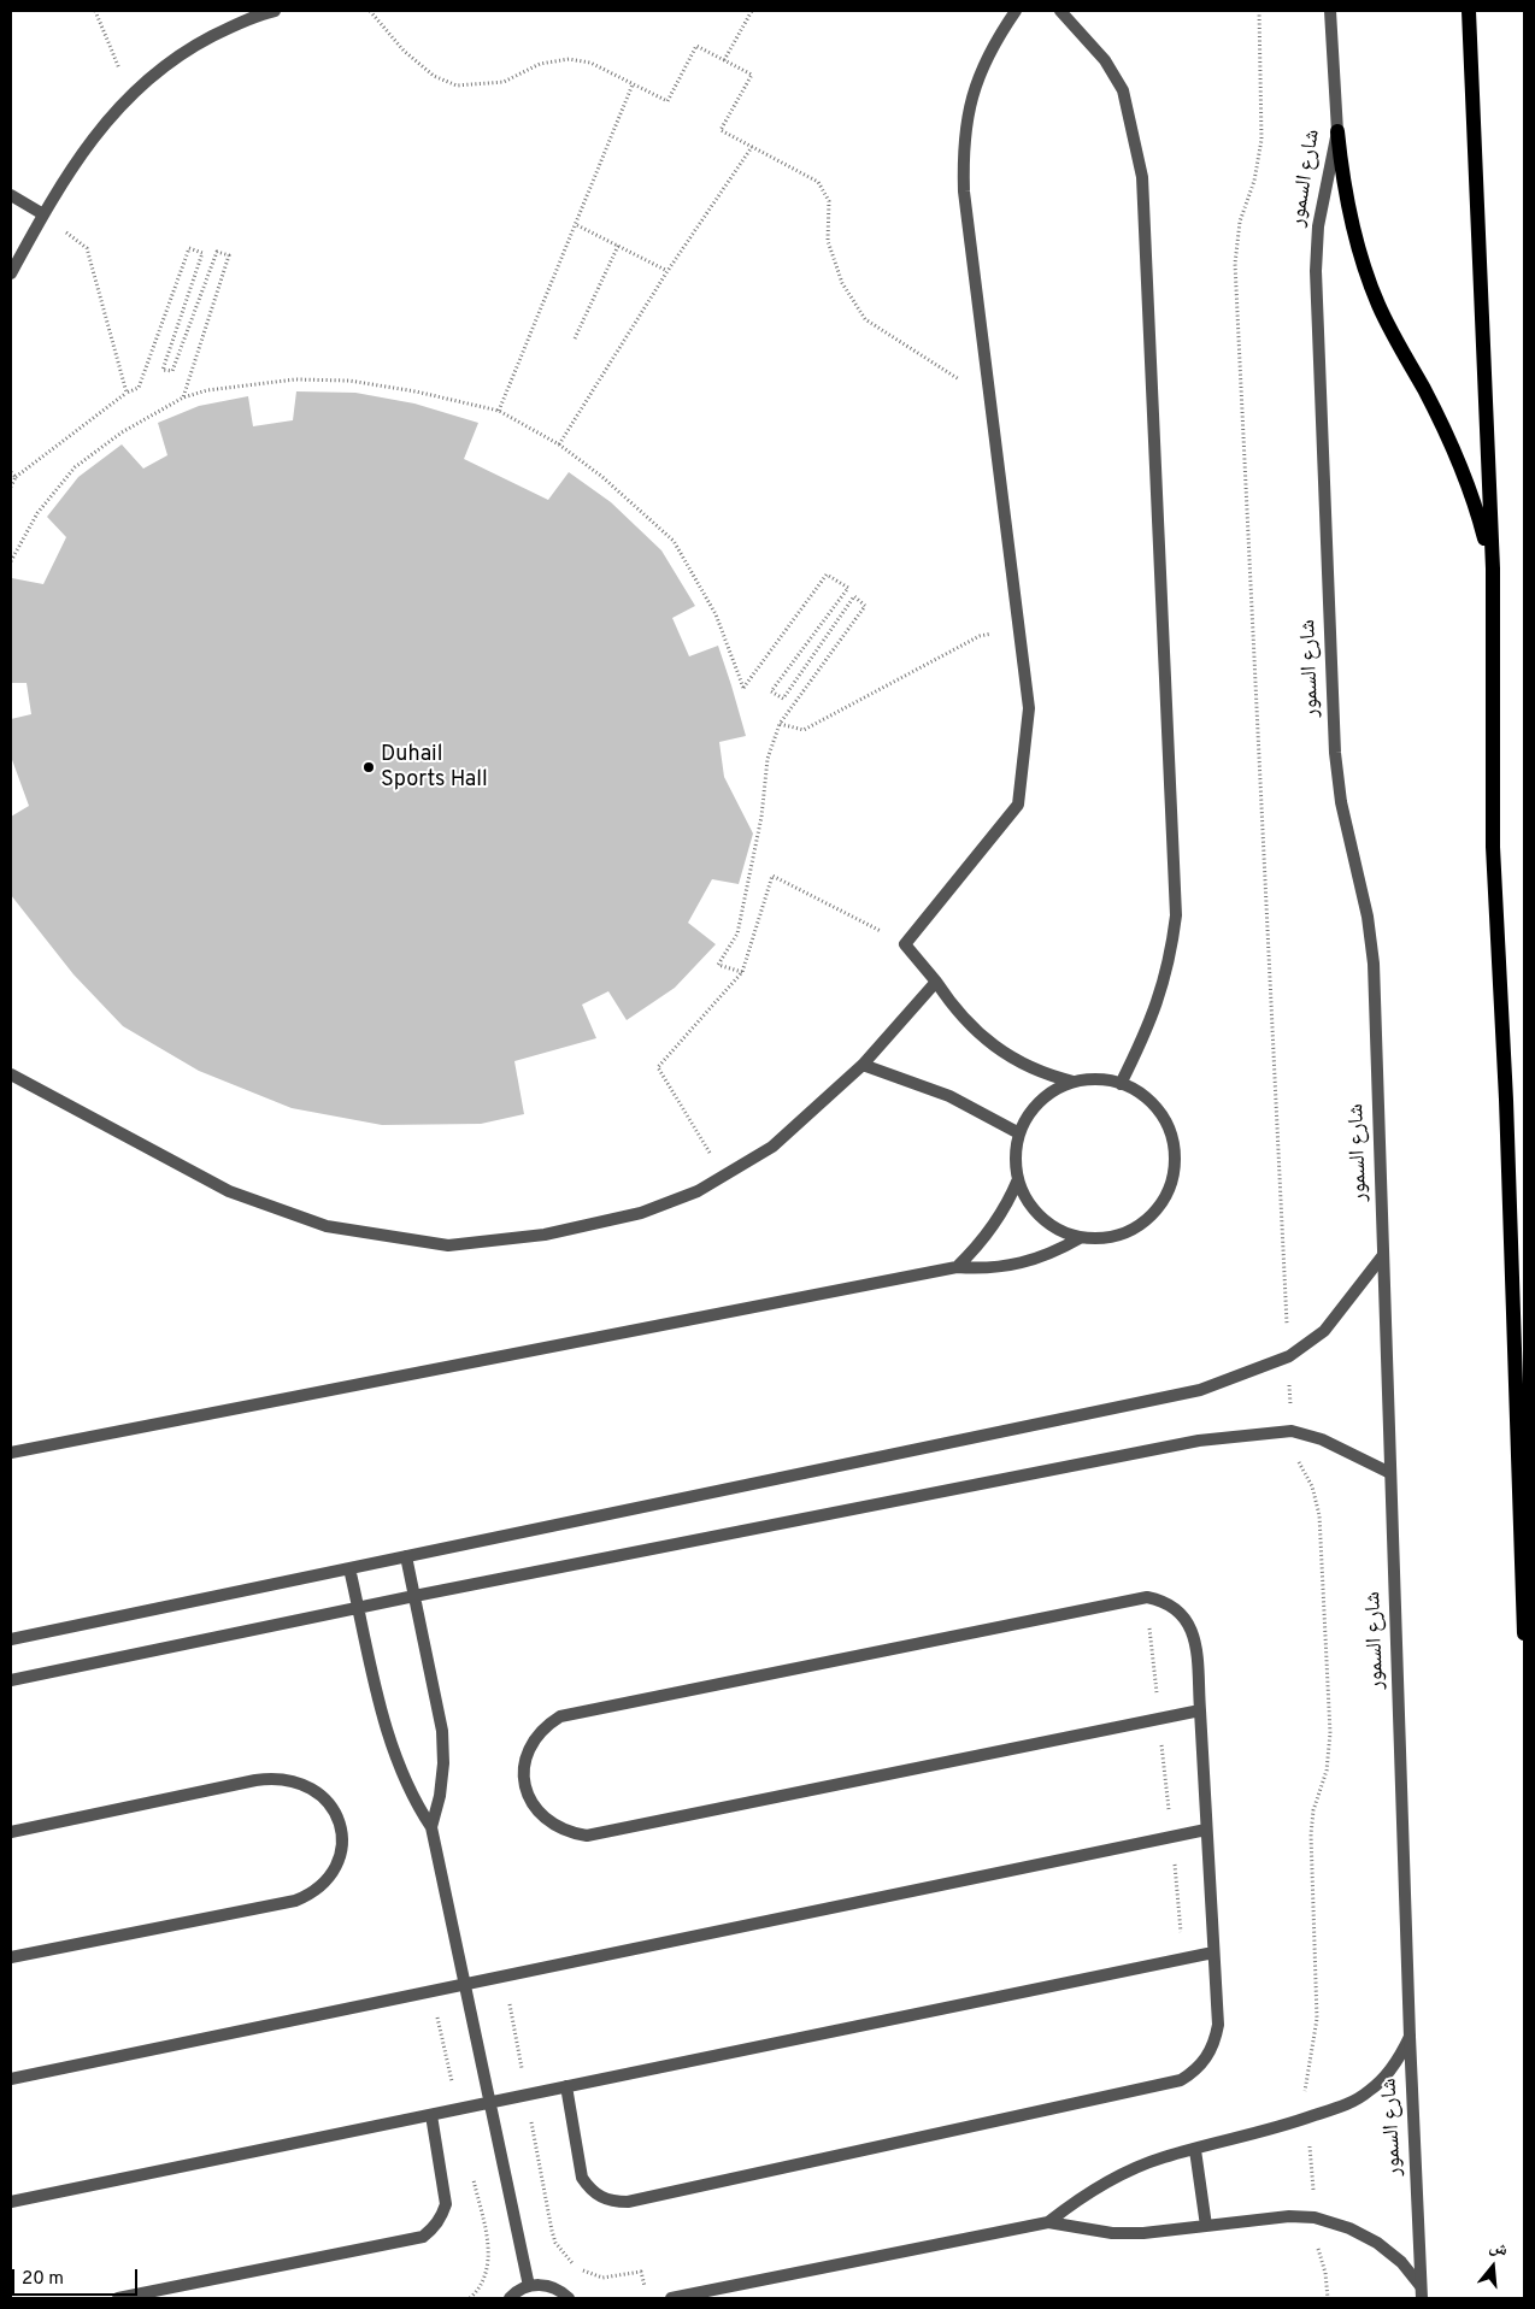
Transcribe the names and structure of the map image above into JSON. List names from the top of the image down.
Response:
{
  "streets": {
    "street": ["شارع السمور"]
  },
  "places": ["Duhail Sports Hall"],
  "scale_bar": "20 m",
  "north": "top"
}
